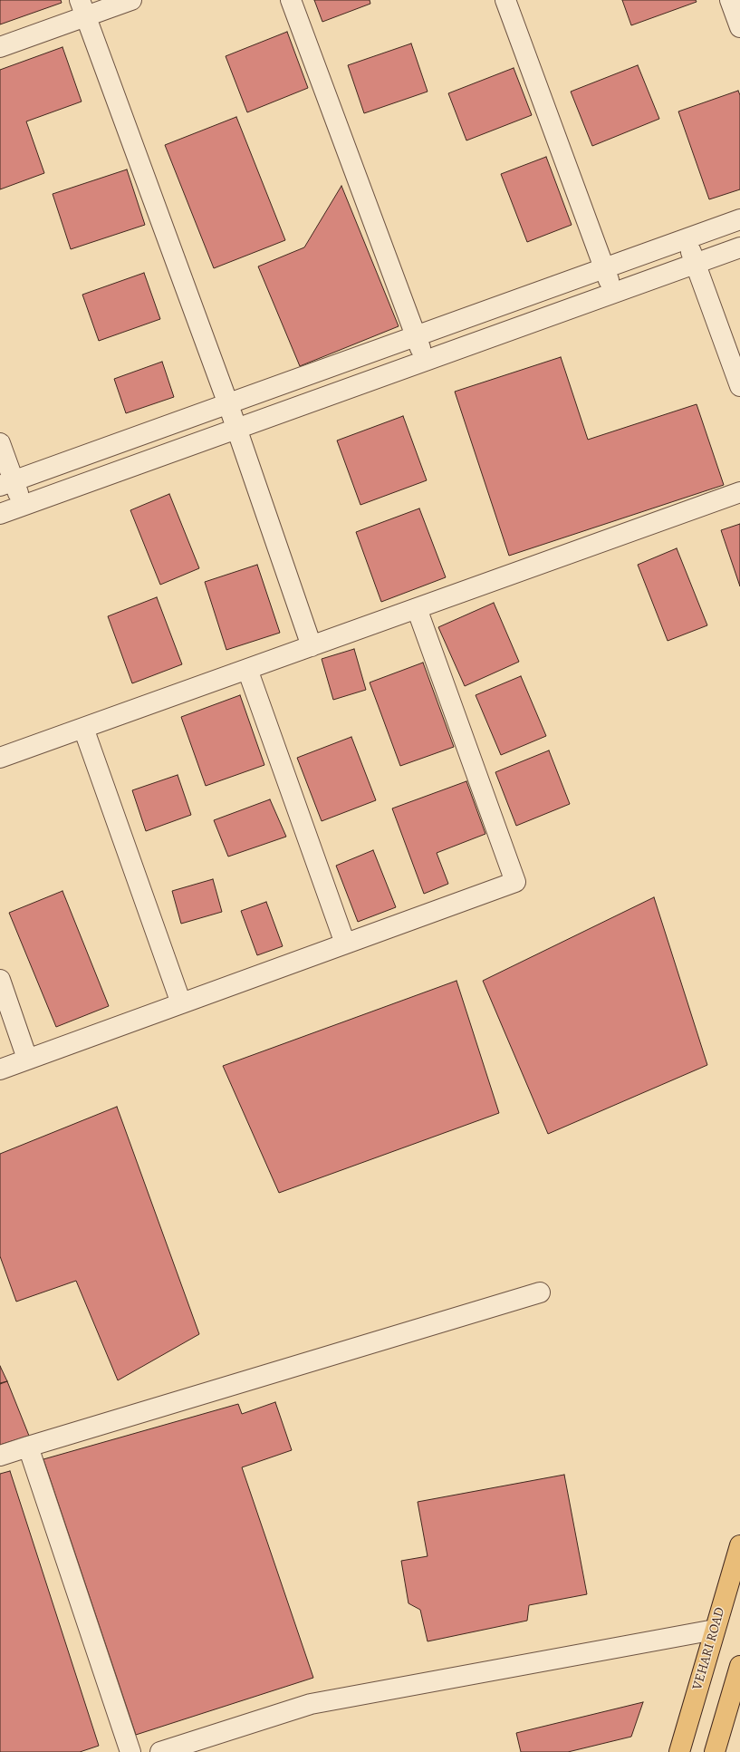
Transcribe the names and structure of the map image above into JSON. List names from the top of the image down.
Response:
{
  "streets": {
    "main road": ["VEHARI ROAD"]
  }
}
